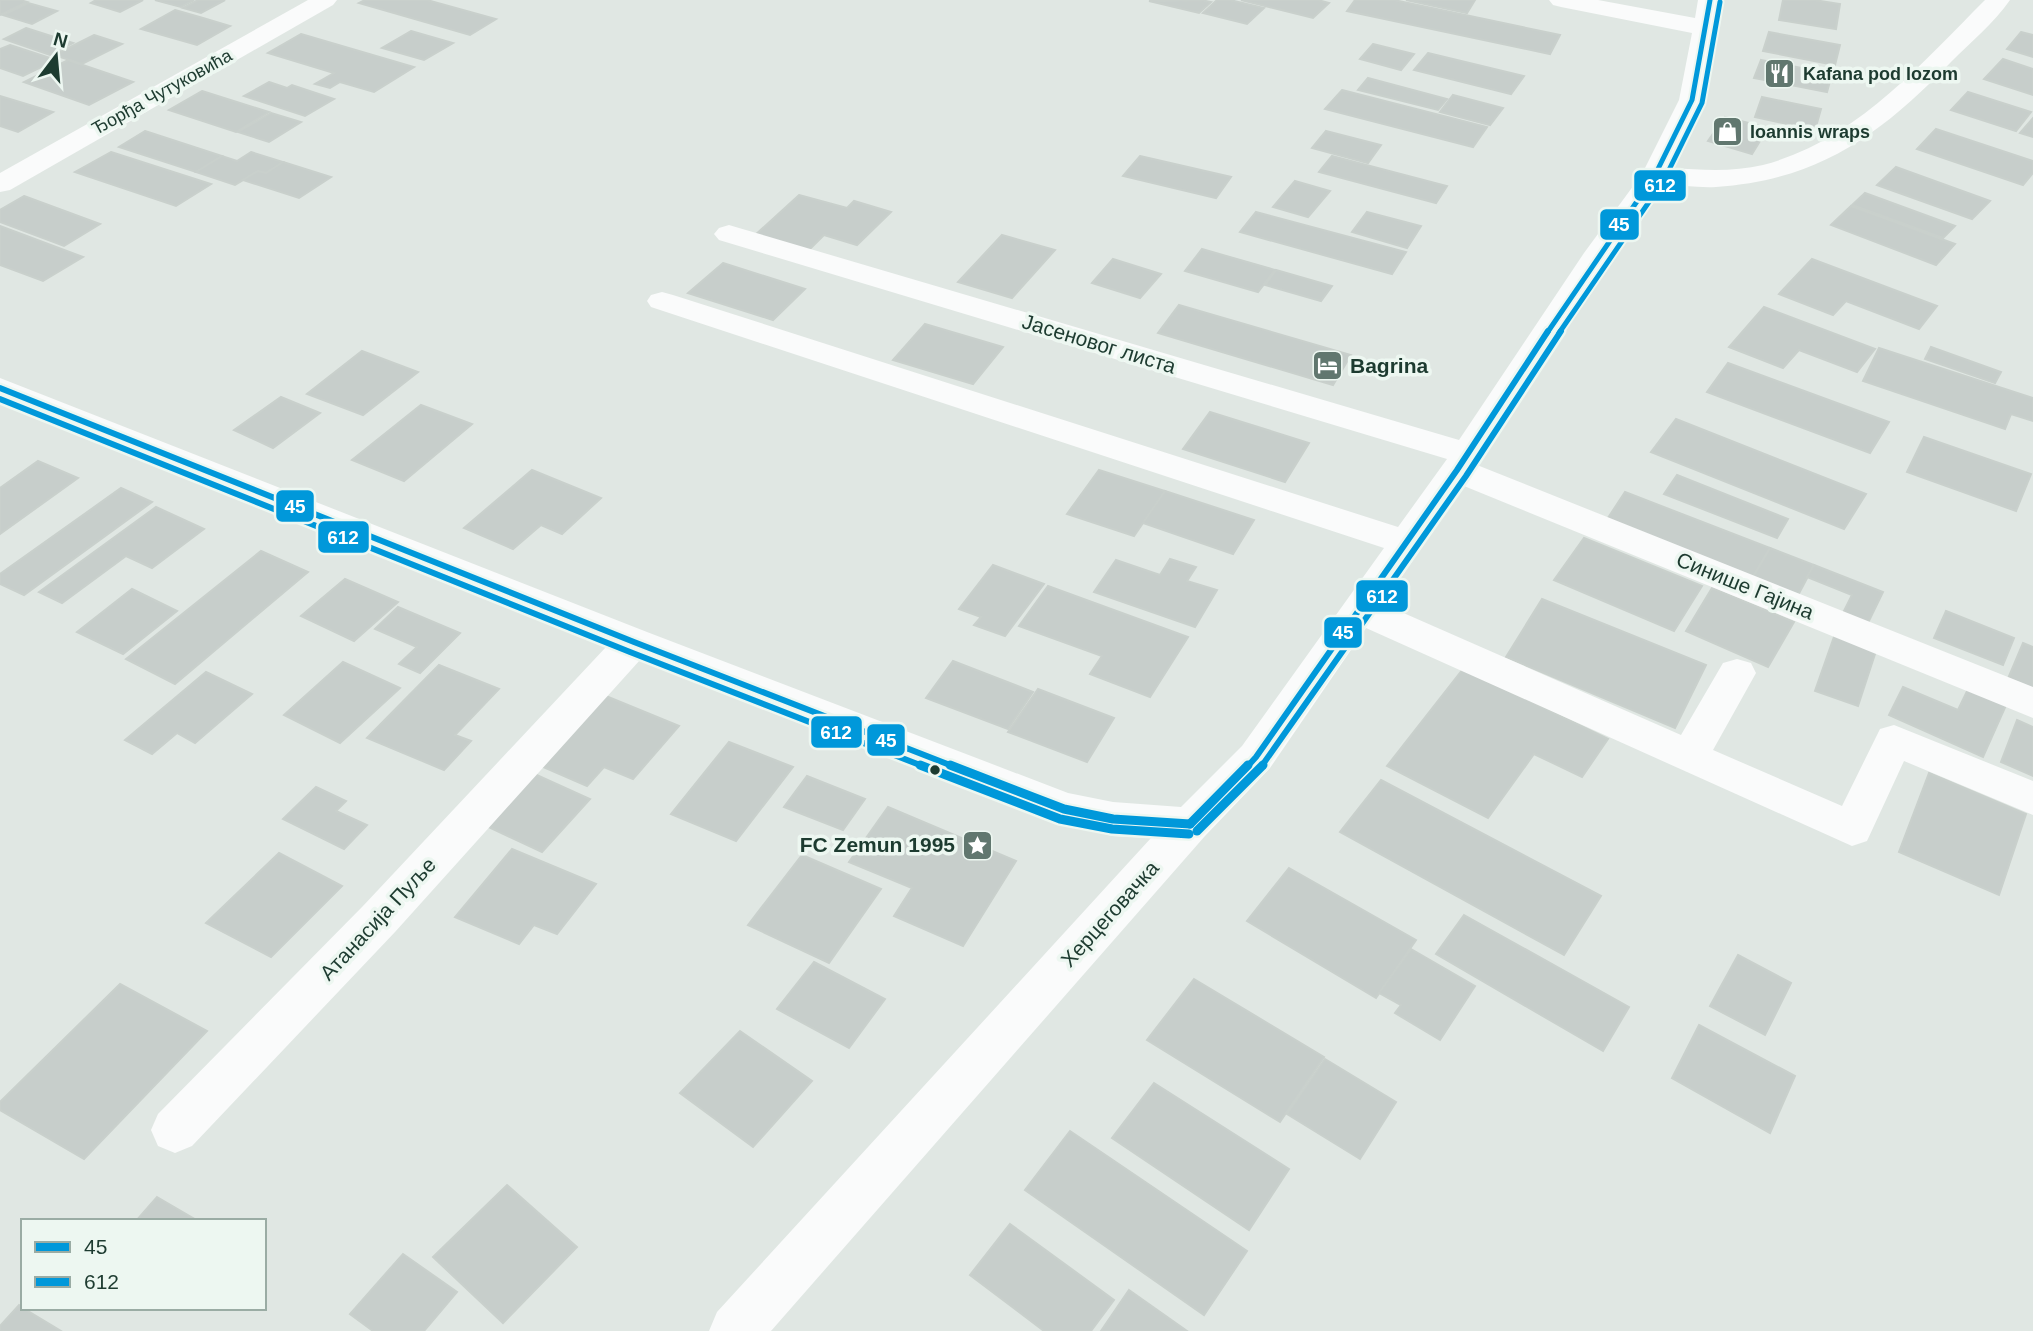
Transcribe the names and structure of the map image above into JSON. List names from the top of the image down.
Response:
{
  "streets": {
    "street": [
      "Ђорђа Чутуковића",
      "Јасеновог листа",
      "Синише Гајина",
      "Херцеговачка",
      "Атанасија Пуље"
    ]
  },
  "crossings": [
    ["Јасеновог листа", "Синише Гајина"],
    ["Јасеновог листа", "Херцеговачка"],
    ["Синише Гајина", "Херцеговачка"]
  ],
  "places": {
    "restaurant": ["Kafana pod lozom"],
    "shop": ["Ioannis wraps"],
    "hotel": ["Bagrina"],
    "place": ["FC Zemun 1995"]
  },
  "lines": ["transit line 45", "transit line 612"],
  "legend": ["45", "612"],
  "north": "top"
}
